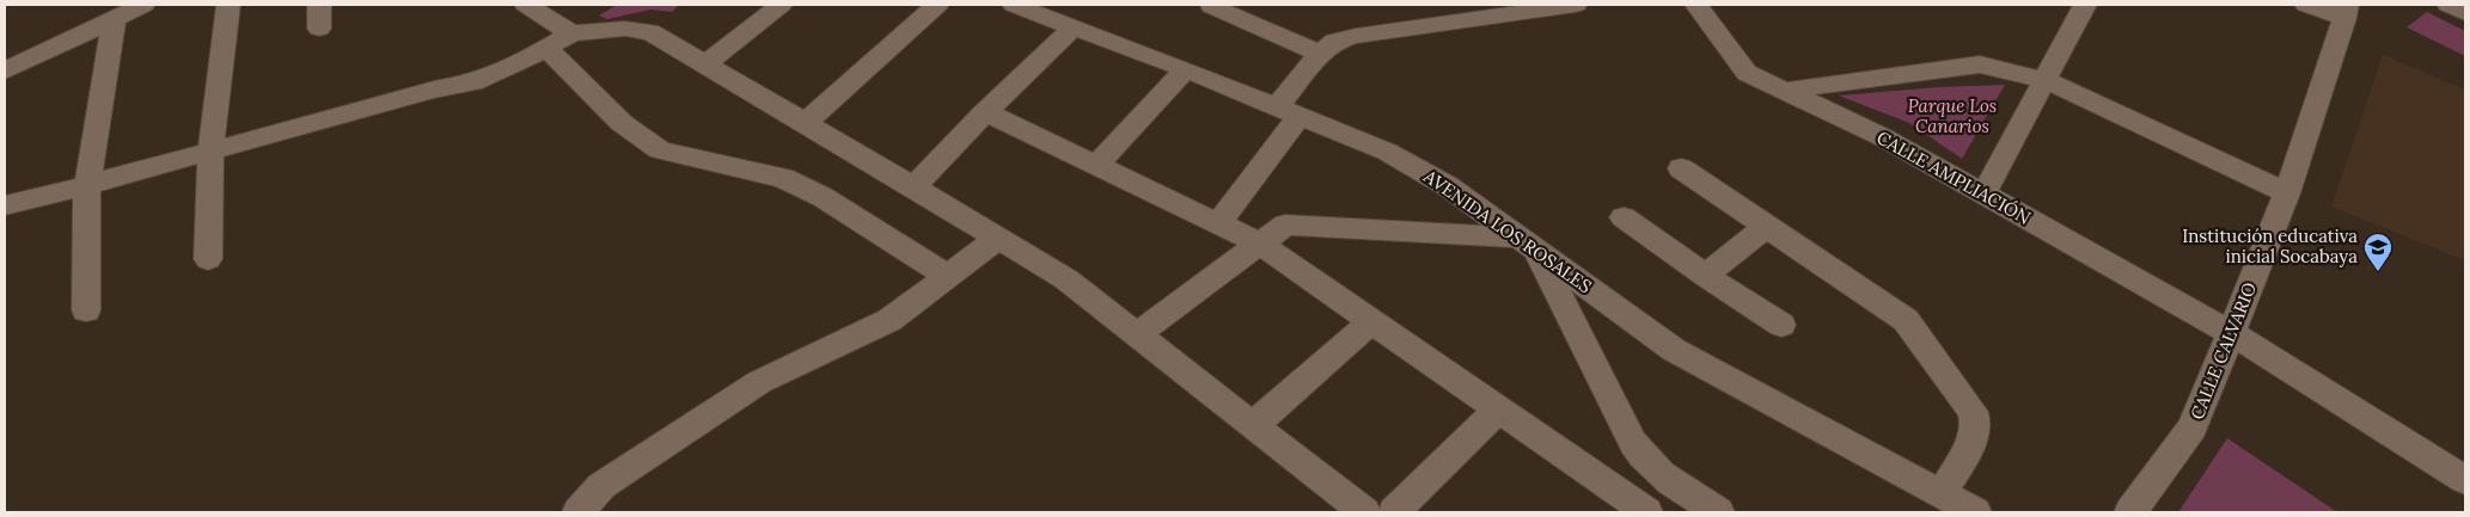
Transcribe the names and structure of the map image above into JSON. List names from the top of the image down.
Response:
{
  "streets": {
    "street": ["CALLE AMPLIACIÓN", "AVENIDA LOS ROSALES", "CALLE CALVARIO"]
  },
  "crossings": [
    ["CALLE AMPLIACIÓN", "CALLE CALVARIO"]
  ],
  "parks": ["Parque Los Canarios"],
  "places": {
    "school or university": ["Institución educativa inicial Socabaya"]
  }
}
